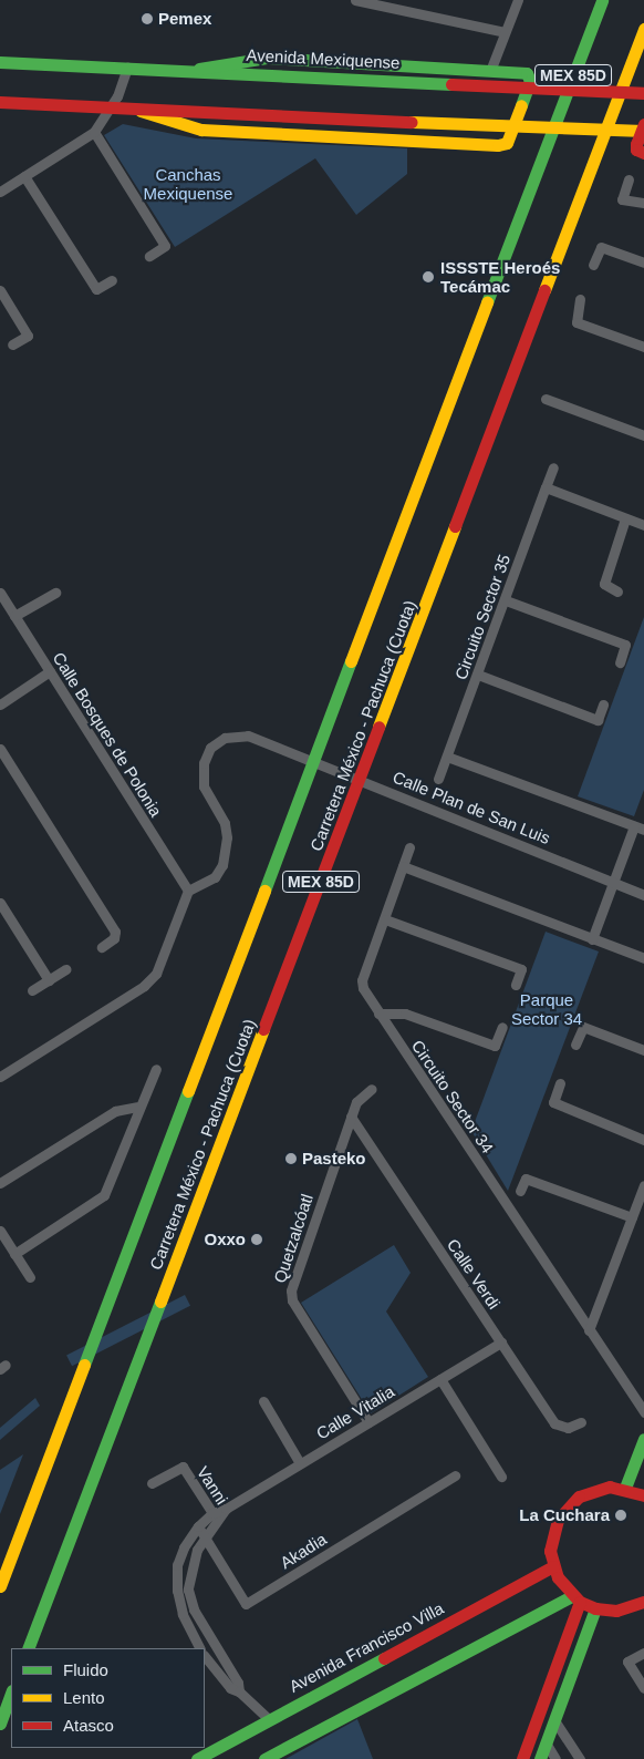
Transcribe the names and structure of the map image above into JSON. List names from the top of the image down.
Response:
{
  "streets": {
    "main road": [
      "Avenida Mexiquense",
      "MEX 85D",
      "Carretera México - Pachuca (Cuota)",
      "Avenida Francisco Villa"
    ],
    "street": [
      "Circuito Sector 35",
      "Calle Bosques de Polonia",
      "Calle Plan de San Luis",
      "Circuito Sector 34",
      "Quetzalcóatl",
      "Calle Verdi",
      "Calle Vitalia",
      "Vanni",
      "Akadia"
    ]
  },
  "crossings": [
    ["Calle Bosques de Polonia", "Calle Plan de San Luis"],
    ["Quetzalcóatl", "Calle Verdi"],
    ["Quetzalcóatl", "Calle Vitalia"],
    ["Calle Verdi", "Calle Vitalia"],
    ["Calle Vitalia", "Vanni"],
    ["Calle Vitalia", "Akadia"],
    ["Calle Vitalia", "Avenida Francisco Villa"]
  ],
  "parks": ["Canchas Mexiquense", "Parque Sector 34"],
  "places": [
    "Pemex",
    "ISSSTE Heroés Tecámac",
    "Pasteko",
    "Oxxo",
    "La Cuchara"
  ],
  "legend": ["Fluido", "Lento", "Atasco"]
}
